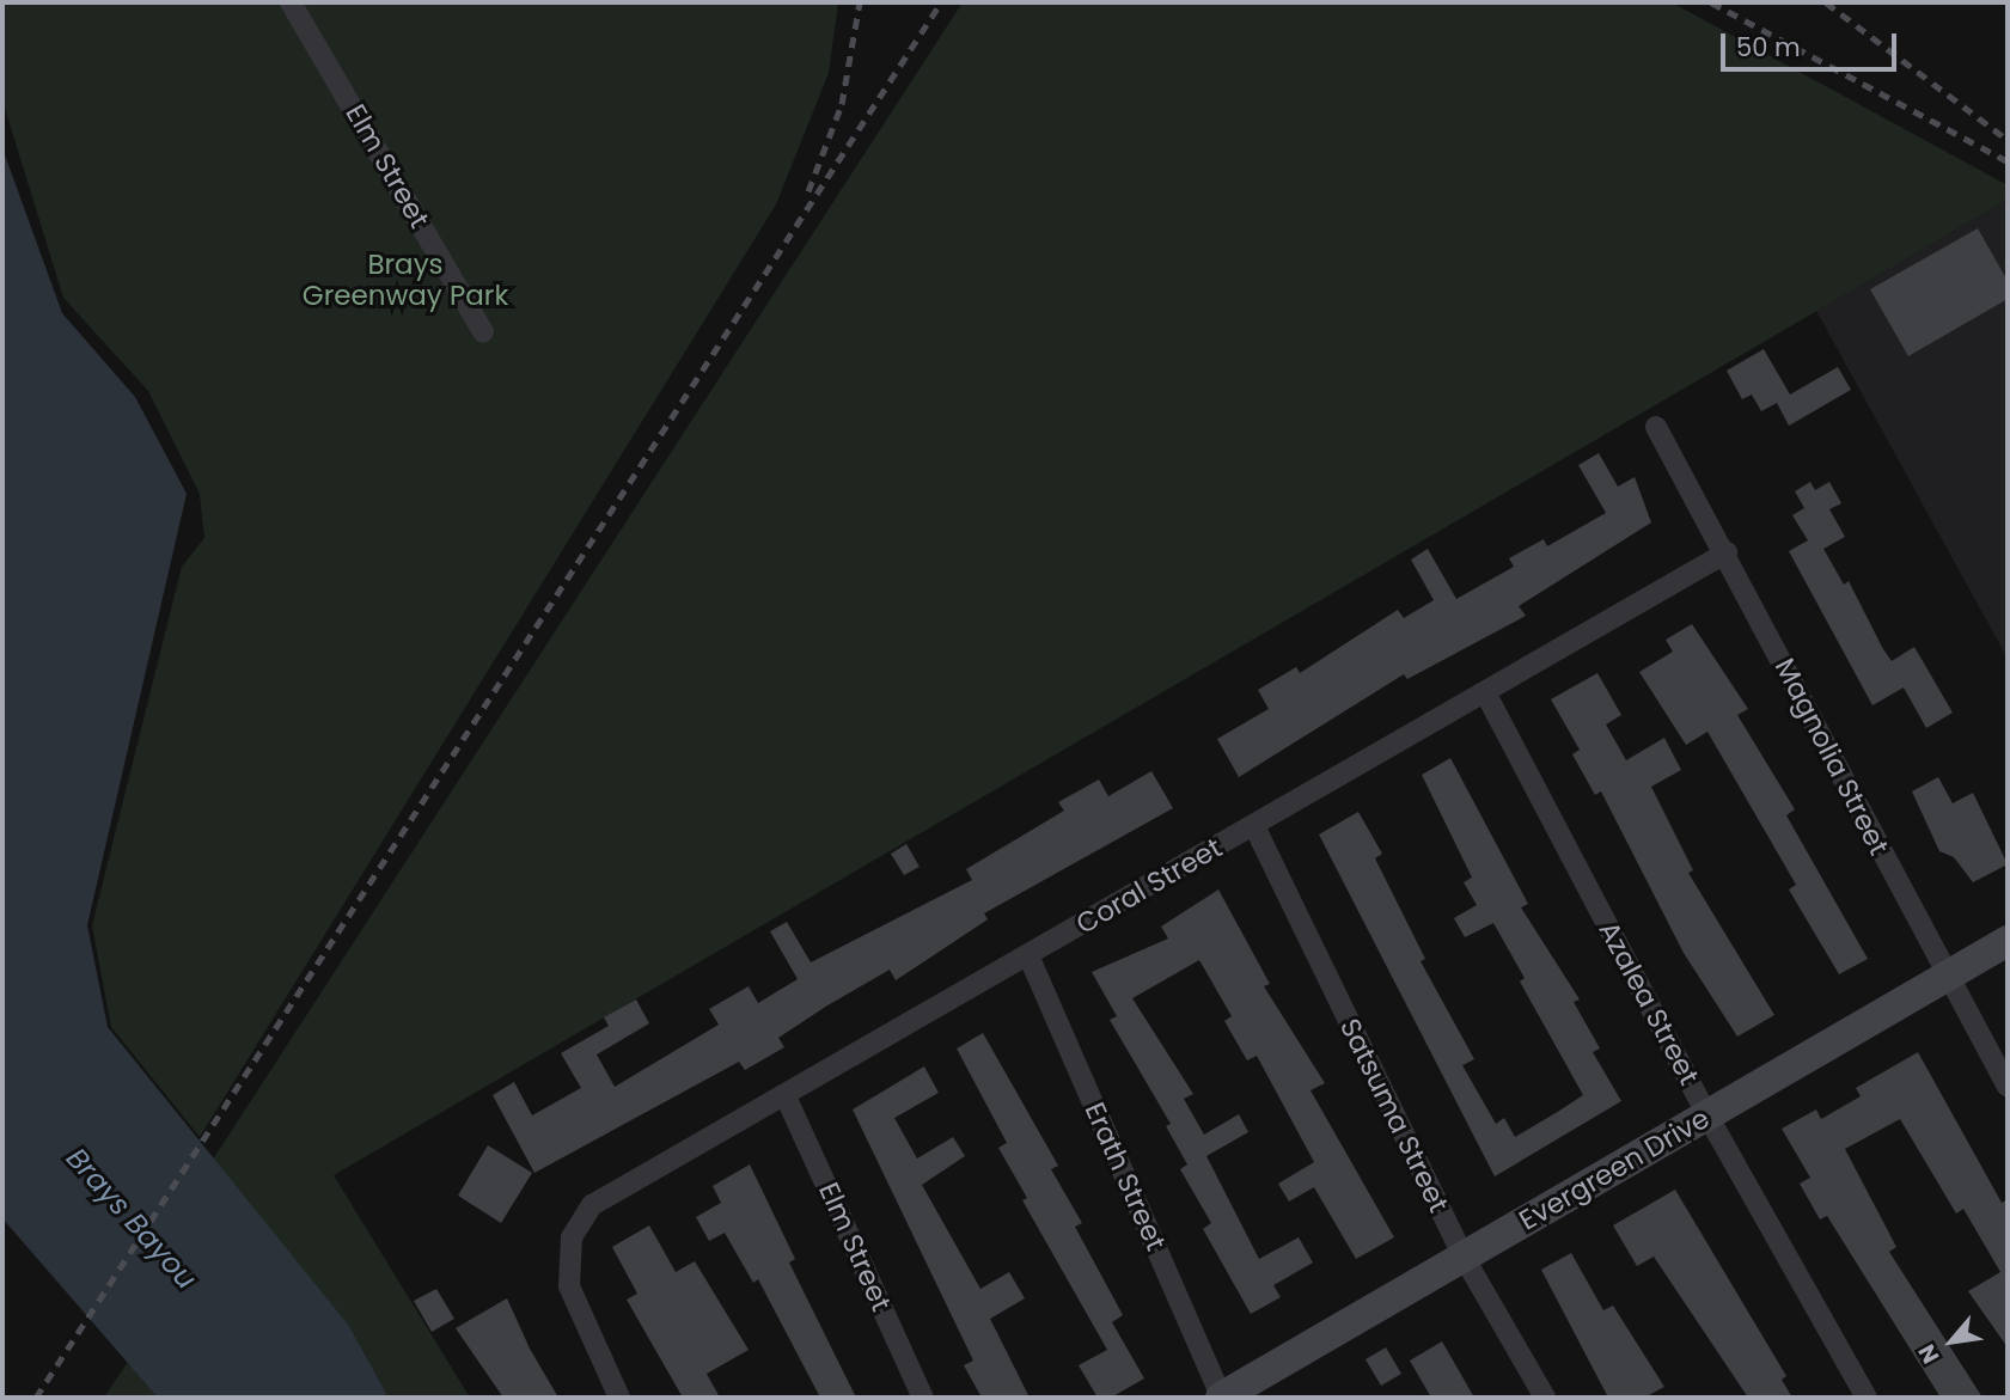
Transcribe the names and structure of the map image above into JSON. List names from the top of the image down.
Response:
{
  "streets": {
    "street": [
      "Elm Street",
      "Magnolia Street",
      "Coral Street",
      "Azalea Street",
      "Satsuma Street",
      "Evergreen Drive",
      "Erath Street"
    ]
  },
  "crossings": [
    ["Elm Street", "Coral Street"],
    ["Magnolia Street", "Coral Street"],
    ["Magnolia Street", "Evergreen Drive"],
    ["Coral Street", "Azalea Street"],
    ["Coral Street", "Satsuma Street"],
    ["Coral Street", "Erath Street"],
    ["Azalea Street", "Evergreen Drive"],
    ["Satsuma Street", "Evergreen Drive"],
    ["Evergreen Drive", "Erath Street"]
  ],
  "water": ["Brays Bayou"],
  "parks": ["Brays Greenway Park"],
  "scale_bar": "50 m",
  "north": "bottom left"
}
